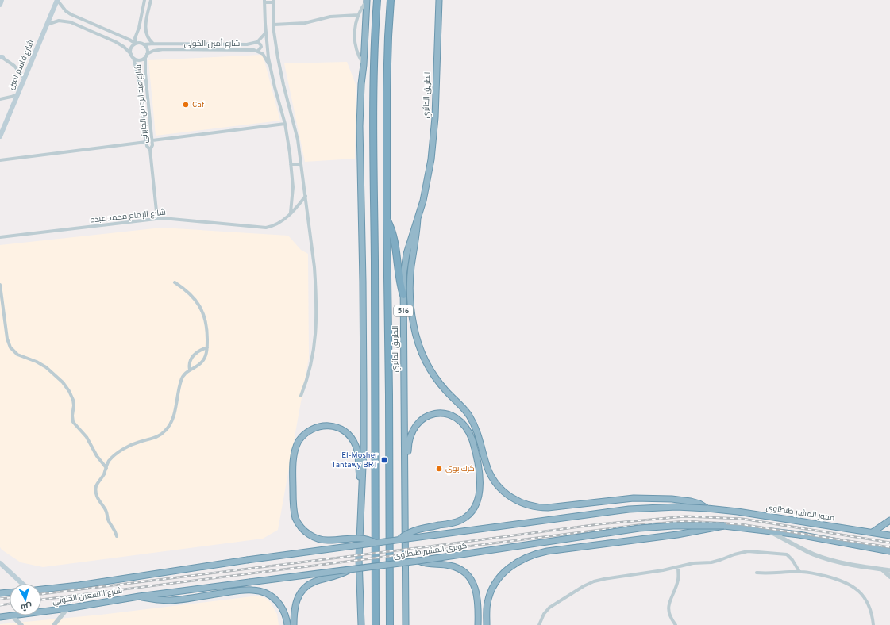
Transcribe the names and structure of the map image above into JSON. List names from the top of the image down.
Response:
{
  "streets": {
    "highway": [
      "الطريق الدائري",
      "516",
      "محور المشير طنطاوى",
      "كوبرى المشير طنطاوى",
      "شارع التسعين الجنوبي"
    ],
    "main road": ["شارع قاسم امين"],
    "street": ["شارع أمين الخولى", "شارع عبد الرحمن الجابرتى", "شارع الإمام محمد عبده"]
  },
  "crossings": [
    ["شارع أمين الخولى", "شارع عبد الرحمن الجابرتى"],
    ["الطريق الدائري", "516"],
    ["شارع عبد الرحمن الجابرتى", "شارع الإمام محمد عبده"],
    ["محور المشير طنطاوى", "كوبرى المشير طنطاوى"],
    ["كوبرى المشير طنطاوى", "شارع التسعين الجنوبي"]
  ],
  "places": {
    "other": ["Caf", "كرك بوي"],
    "transit": ["El-Mosher Tantawy BRT"]
  },
  "north": "bottom"
}
